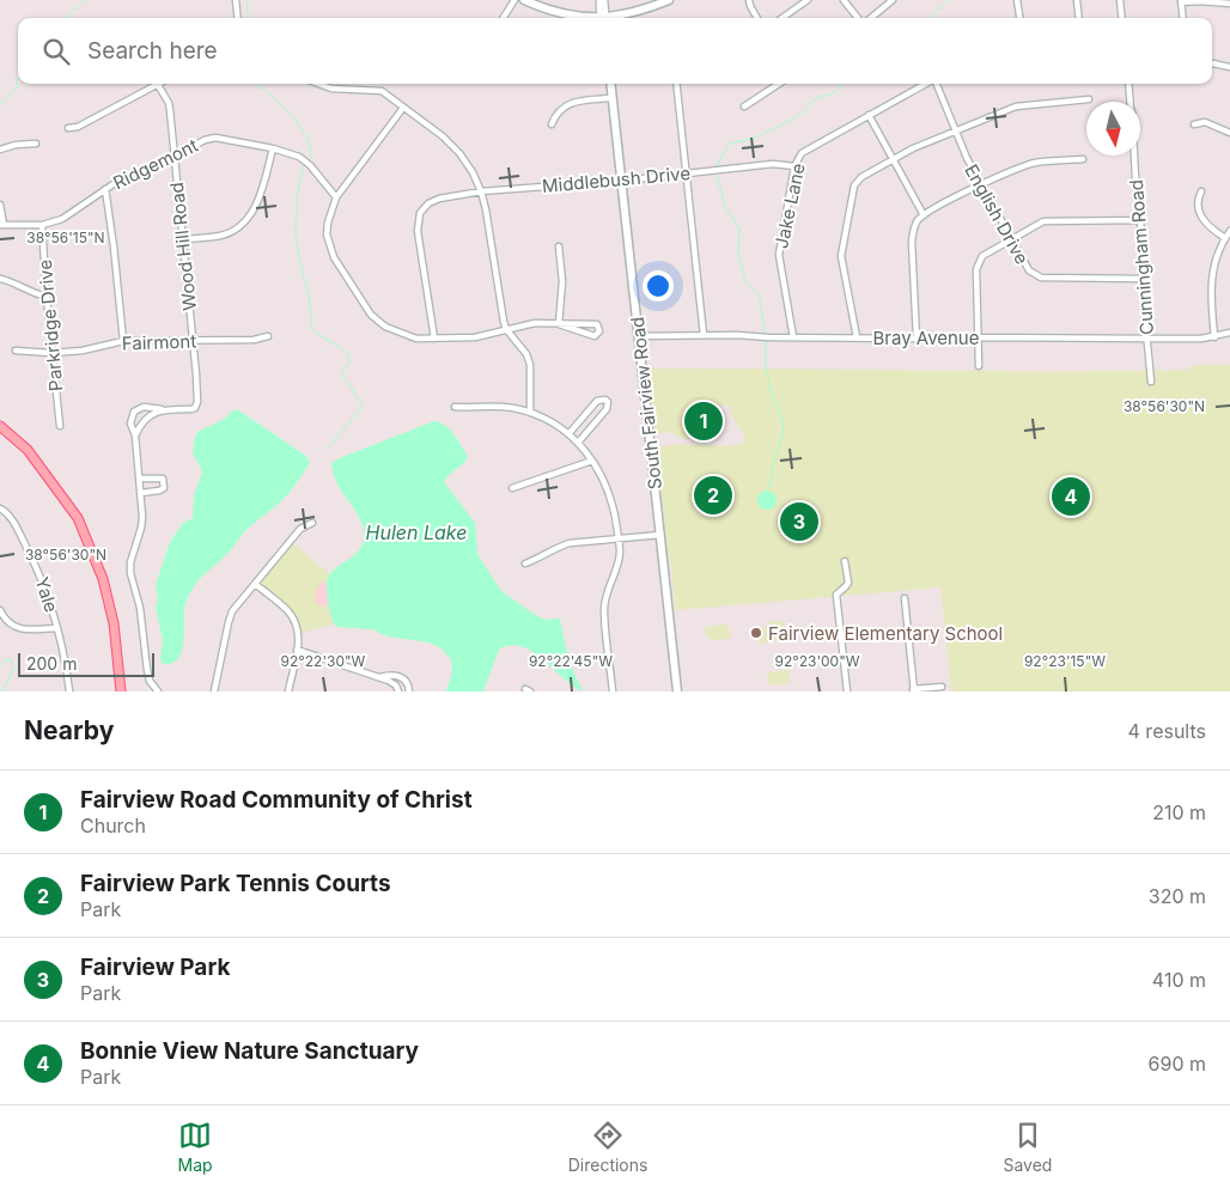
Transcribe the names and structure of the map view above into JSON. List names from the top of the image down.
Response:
{
  "streets": {
    "street": [
      "Ridgemont",
      "Middlebush Drive",
      "Jake Lane",
      "English Drive",
      "Wood Hill Road",
      "Cunningham Road",
      "Parkridge Drive",
      "Bray Avenue",
      "Fairmont",
      "South Fairview Road",
      "Yale"
    ]
  },
  "crossings": [
    ["Ridgemont", "Wood Hill Road"],
    ["Ridgemont", "Parkridge Drive"],
    ["Middlebush Drive", "Jake Lane"],
    ["Middlebush Drive", "South Fairview Road"],
    ["Jake Lane", "Bray Avenue"],
    ["English Drive", "Cunningham Road"],
    ["Wood Hill Road", "Fairmont"],
    ["Cunningham Road", "Bray Avenue"],
    ["Parkridge Drive", "Fairmont"],
    ["Bray Avenue", "South Fairview Road"]
  ],
  "water": ["Hulen Lake"],
  "places": ["Fairview Elementary School"],
  "scale_bar": "200 m",
  "north": "bottom",
  "page": {
    "search": "Search here",
    "pins": [
      "1",
      "2",
      "4",
      "3"
    ],
    "scale": "200 m",
    "heading": ["Nearby", "4 results"],
    "list": [
      {
        "mark": "1",
        "name": "Fairview Road Community of Christ",
        "note": "Church",
        "value": "210 m"
      },
      {
        "mark": "2",
        "name": "Fairview Park Tennis Courts",
        "note": "Park",
        "value": "320 m"
      },
      {
        "mark": "3",
        "name": "Fairview Park",
        "note": "Park",
        "value": "410 m"
      },
      {
        "mark": "4",
        "name": "Bonnie View Nature Sanctuary",
        "note": "Park",
        "value": "690 m"
      }
    ],
    "nav": ["Map", "Directions", "Saved"]
  },
  "coordinates": [
    "38°56'15\"N",
    "38°56'30\"N",
    "92°22'30\"W",
    "92°22'45\"W",
    "92°23'00\"W",
    "92°23'15\"W"
  ]
}
